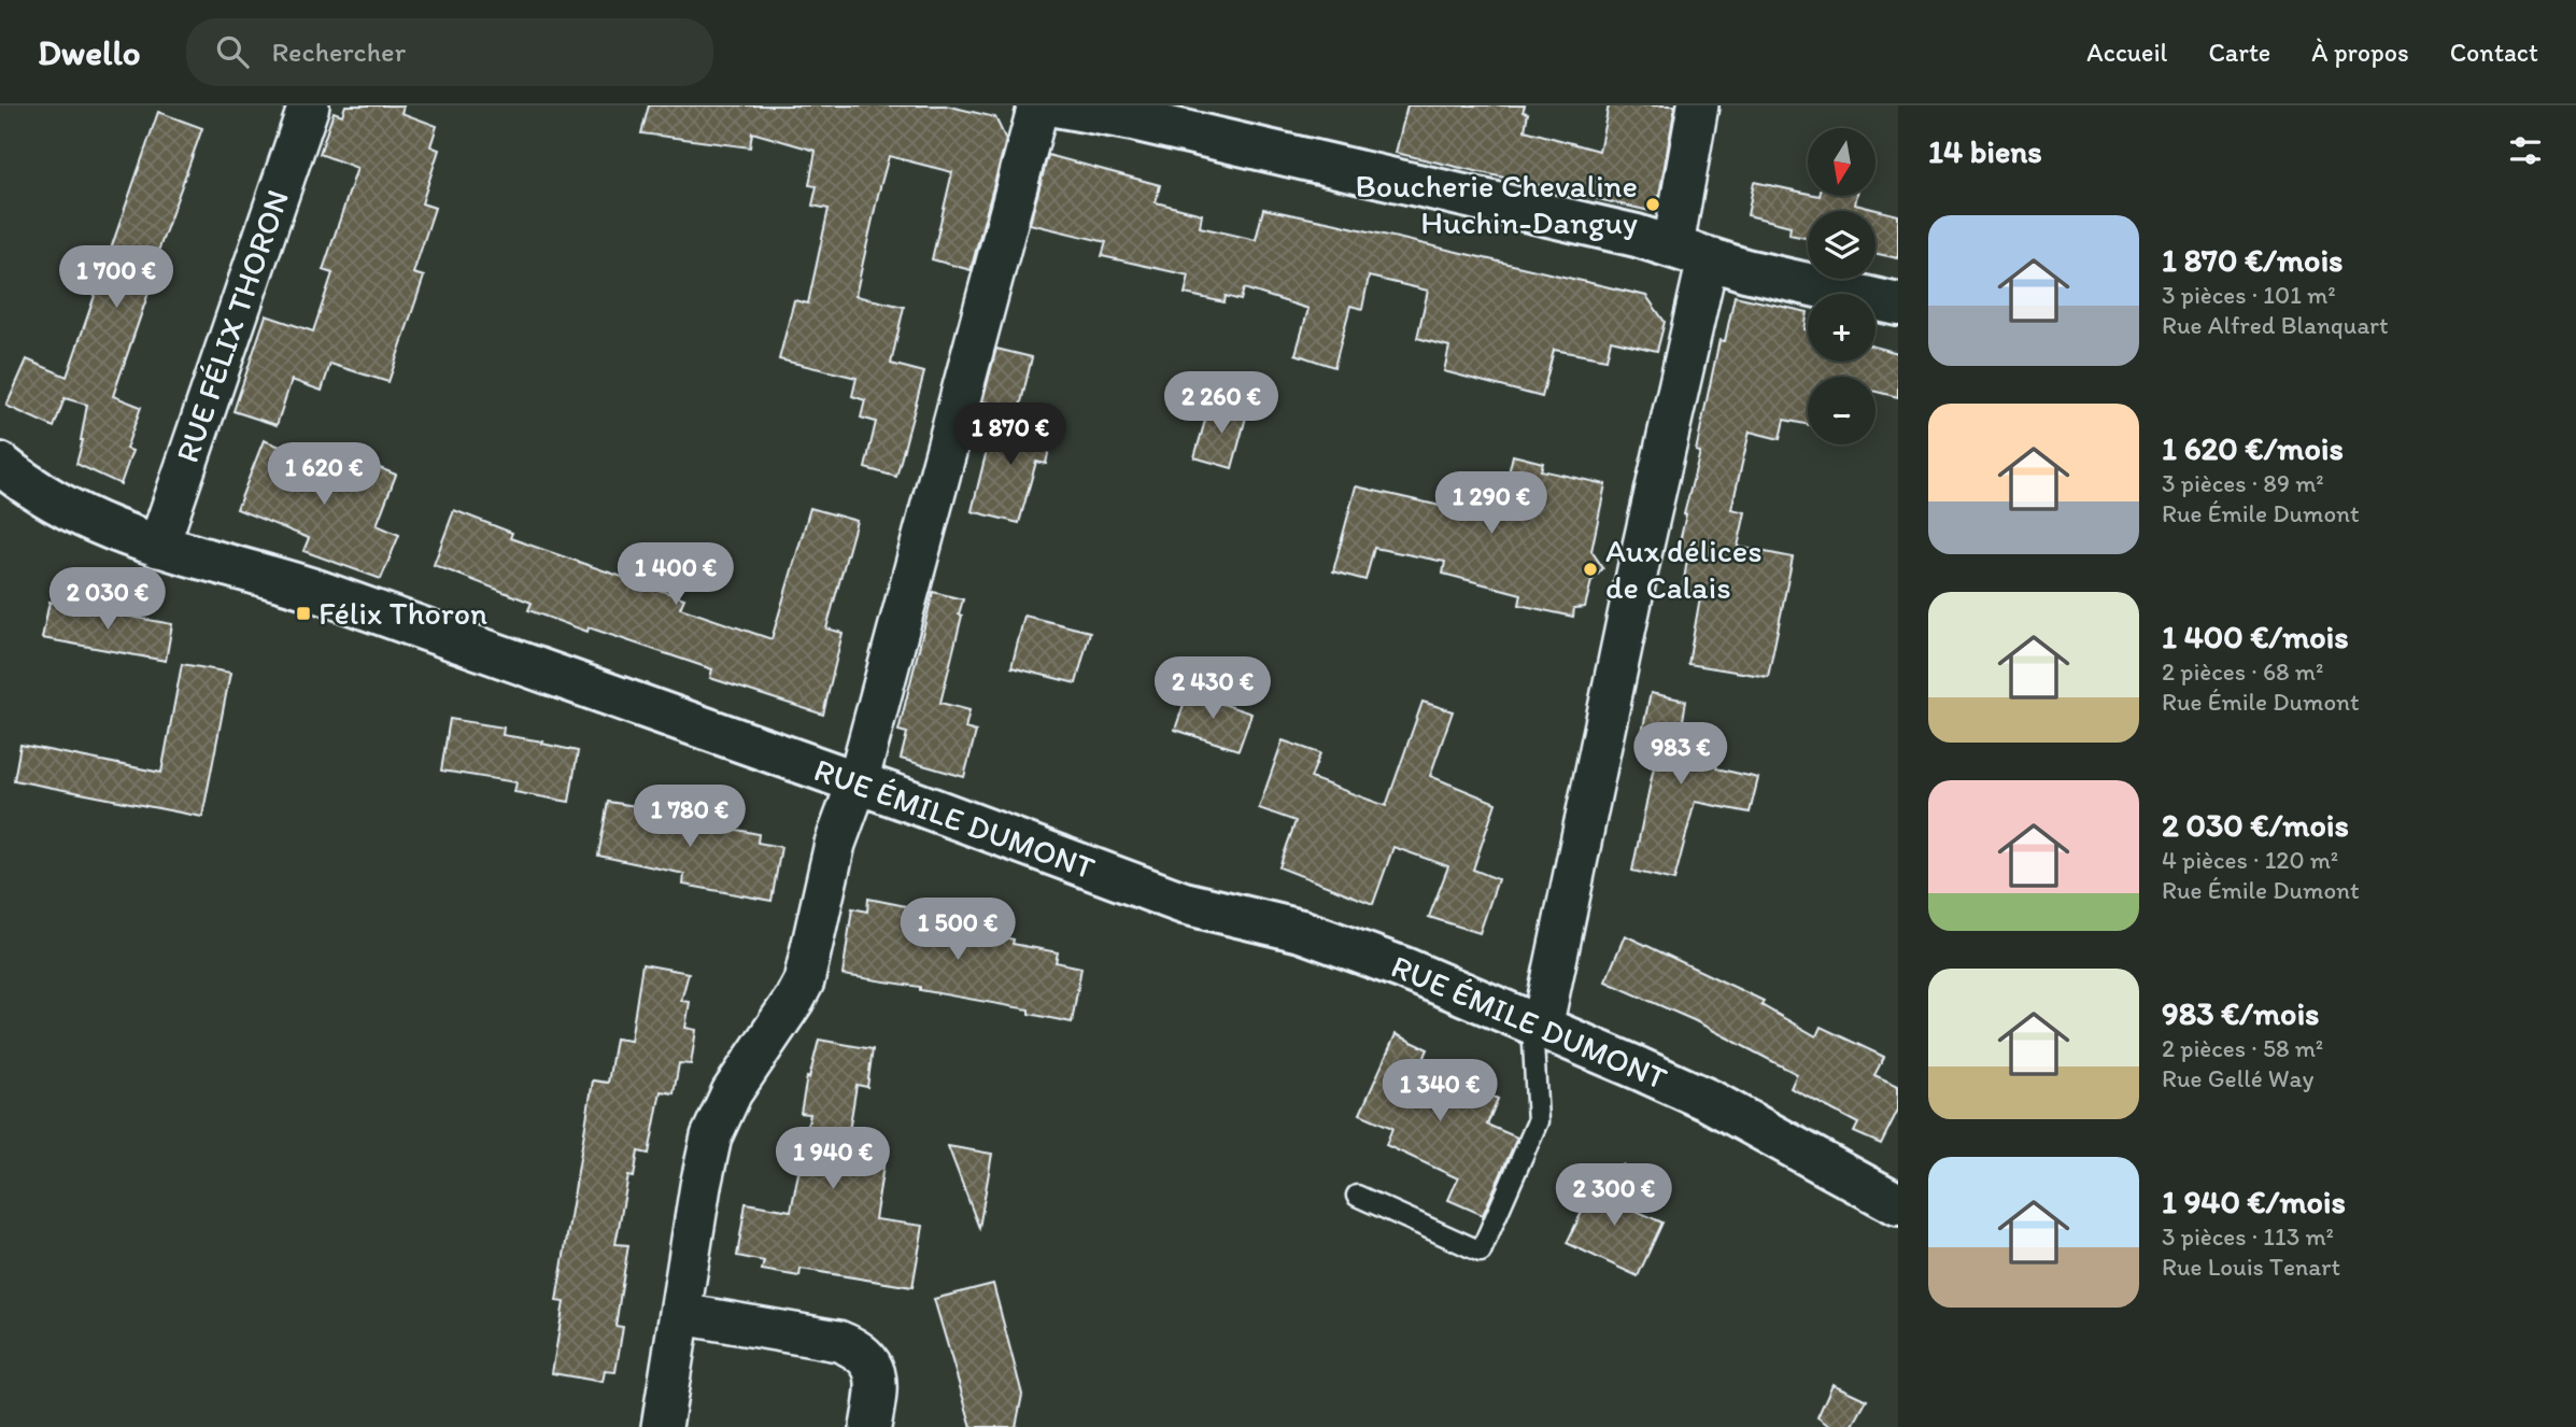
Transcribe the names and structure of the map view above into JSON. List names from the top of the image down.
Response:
{
  "streets": {
    "street": ["RUE FÉLIX THORON", "RUE ÉMILE DUMONT"]
  },
  "crossings": [
    ["RUE FÉLIX THORON", "RUE ÉMILE DUMONT"]
  ],
  "places": {
    "other": ["Boucherie Chevaline Huchin-Danguy", "Aux délices de Calais"],
    "transit": ["Félix Thoron"]
  },
  "north": "bottom",
  "page": {
    "header": "Dwello",
    "search": "Rechercher",
    "nav": [
      "Accueil",
      "Carte",
      "À propos",
      "Contact"
    ],
    "heading": "14 biens",
    "map_buttons": ["+", "−"],
    "list": [
      {
        "name": "1 870 €/mois",
        "note": "3 pièces · 101 m² · Rue Alfred Blanquart"
      },
      {
        "name": "1 620 €/mois",
        "note": "3 pièces · 89 m² · Rue Émile Dumont"
      },
      {
        "name": "1 400 €/mois",
        "note": "2 pièces · 68 m² · Rue Émile Dumont"
      },
      {
        "name": "2 030 €/mois",
        "note": "4 pièces · 120 m² · Rue Émile Dumont"
      },
      {
        "name": "983 €/mois",
        "note": "2 pièces · 58 m² · Rue Gellé Way"
      },
      {
        "name": "1 940 €/mois",
        "note": "3 pièces · 113 m² · Rue Louis Tenart"
      }
    ],
    "price": [
      "1 700 €",
      "2 260 €",
      "1 870 €",
      "1 620 €",
      "1 290 €",
      "1 400 €",
      "2 030 €",
      "2 430 €",
      "983 €",
      "1 780 €",
      "1 500 €",
      "1 340 €",
      "1 940 €",
      "2 300 €"
    ]
  }
}
